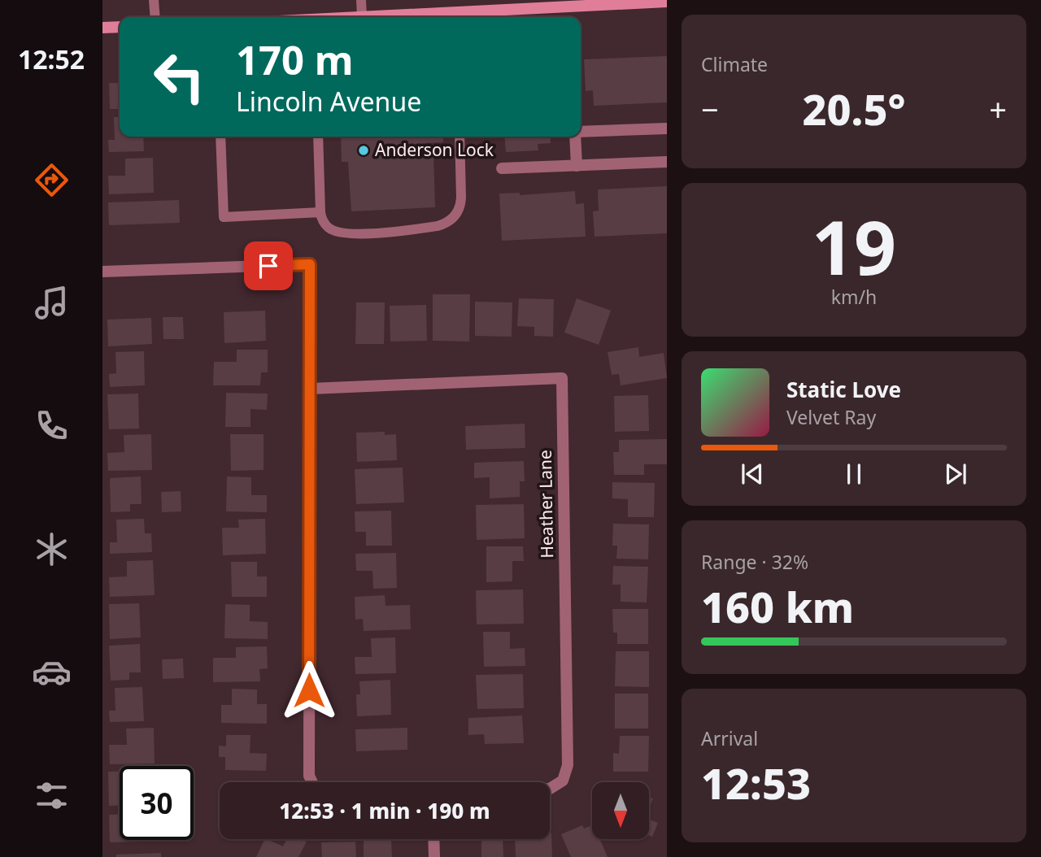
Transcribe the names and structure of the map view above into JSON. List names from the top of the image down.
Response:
{
  "streets": {
    "street": ["Heather Lane"]
  },
  "places": ["Anderson Lock"],
  "north": "bottom",
  "page": {
    "tabs": "12:52",
    "tile": [
      "Climate",
      ["19", "km/h"],
      ["Range · 32%", "160 km"],
      ["Arrival", "12:53"]
    ],
    "turn": ["170 m", "Lincoln Avenue"],
    "heat": ["−", "20.5°", "+"],
    "song": ["Static Love", "Velvet Ray"],
    "limit": "30",
    "trip": "12:53 · 1 min · 190 m"
  }
}
